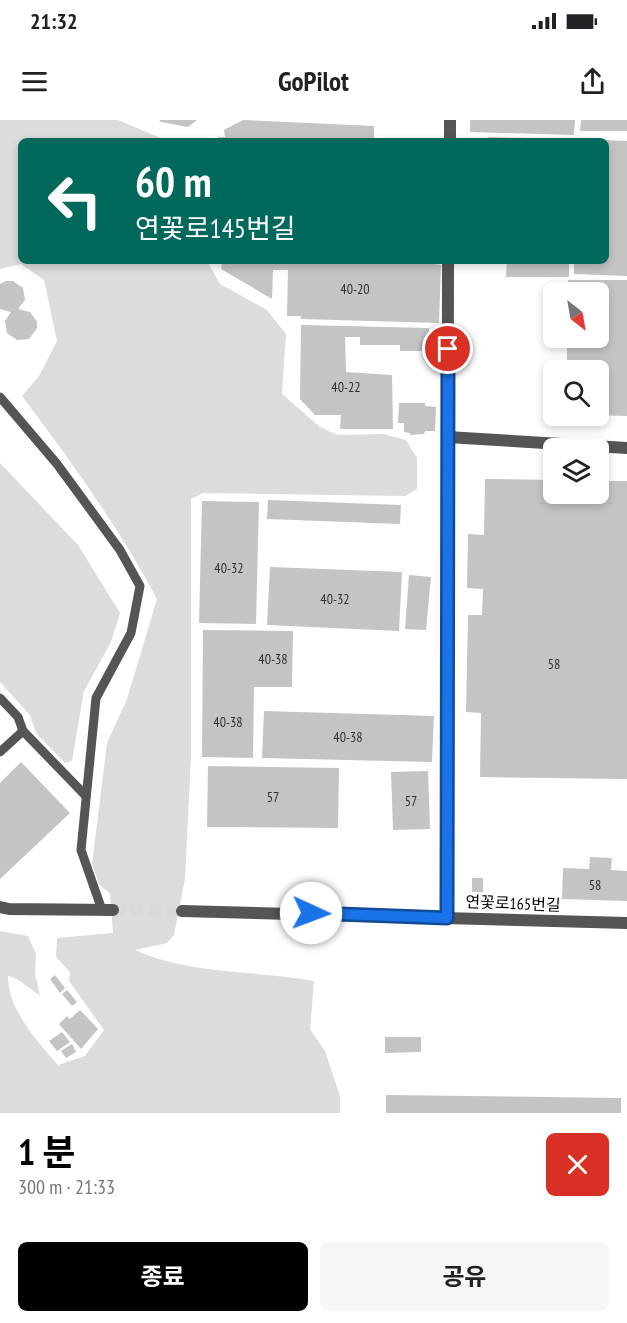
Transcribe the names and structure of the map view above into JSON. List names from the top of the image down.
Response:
{
  "streets": {
    "street": ["연꽃로165번길"]
  },
  "house_numbers": [
    "40-20",
    "40-22",
    "40-32",
    "40-32",
    "40-38",
    "58",
    "40-38",
    "40-38",
    "57",
    "57",
    "58"
  ],
  "north": "bottom right",
  "page": {
    "status": "21:32",
    "header": "GoPilot",
    "turn": ["60 m", "연꽃로145번길"],
    "heading": ["1 분", "300 m · 21:33"],
    "buttons": ["종료", "공유"]
  }
}
